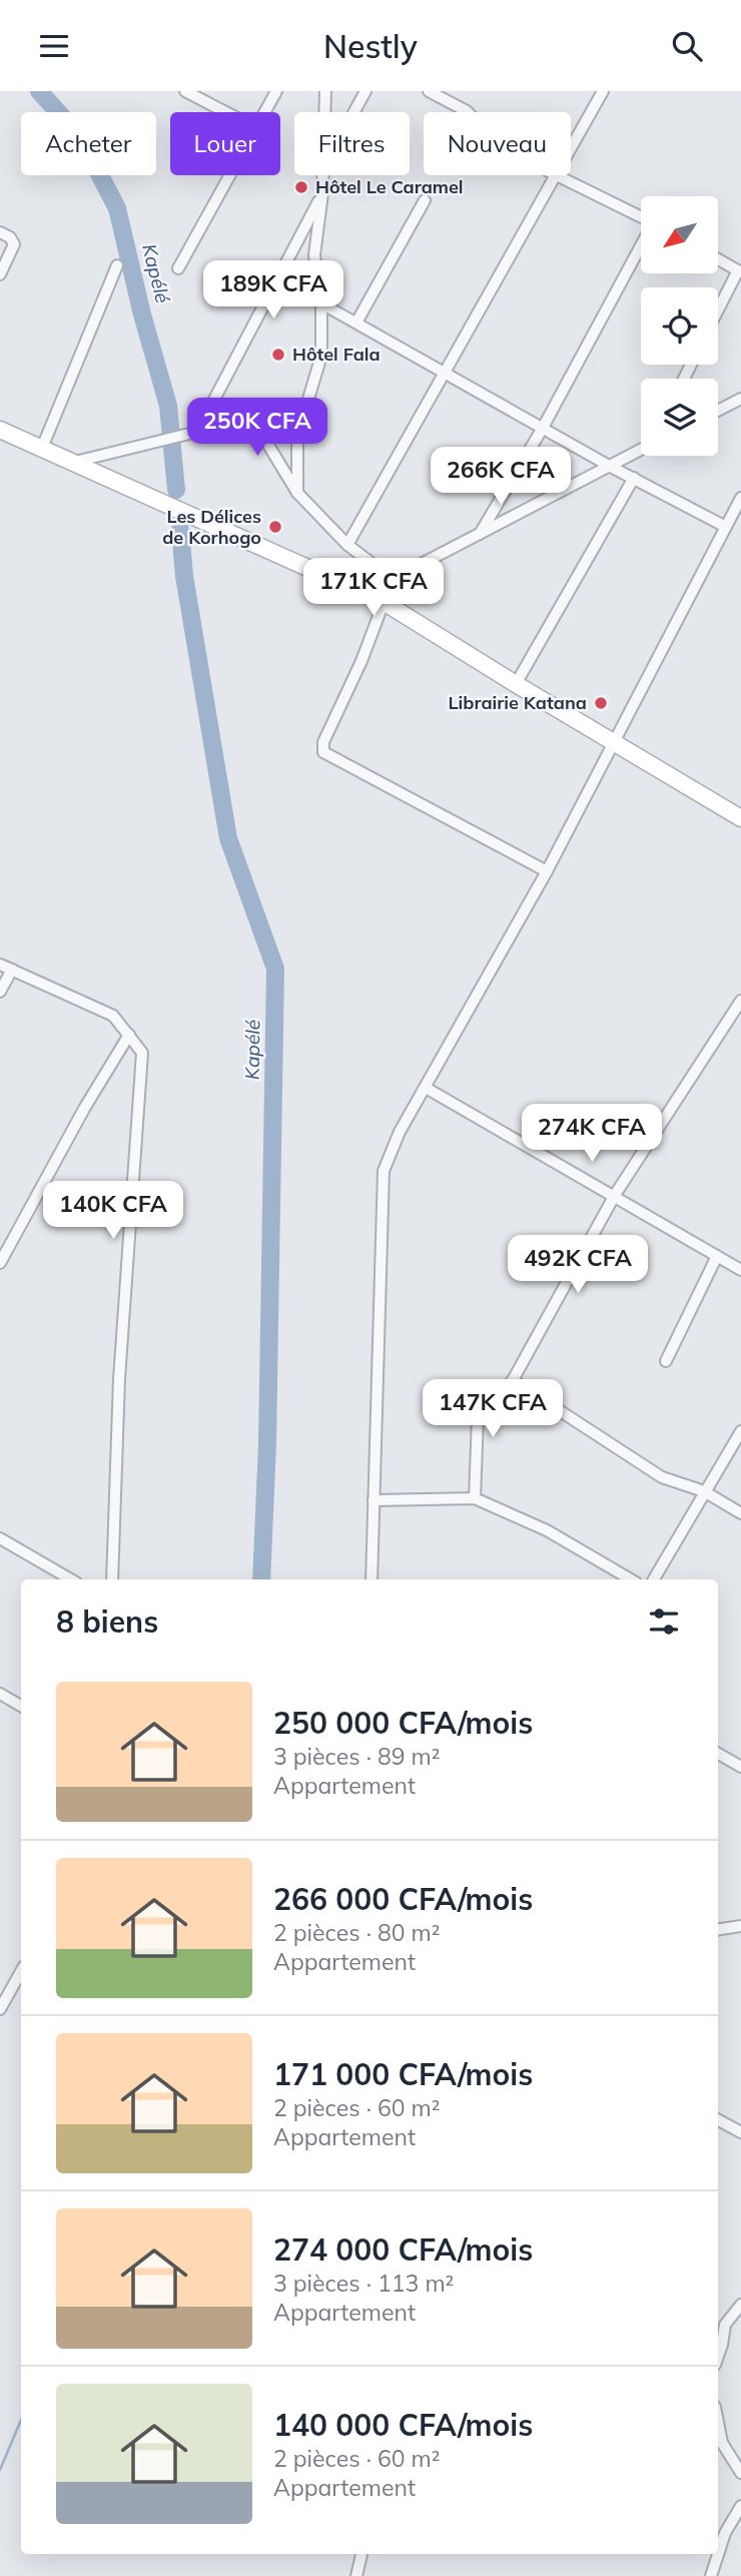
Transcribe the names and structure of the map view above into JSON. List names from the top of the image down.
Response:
{
  "water": ["Kapélé"],
  "places": [
    "Hôtel Le Caramel",
    "Hôtel Fala",
    "Les Délices de Korhogo",
    "Librairie Katana"
  ],
  "north": "bottom left",
  "page": {
    "header": "Nestly",
    "chip": [
      "Acheter",
      "Louer",
      "Filtres",
      "Nouveau"
    ],
    "price": [
      "189K CFA",
      "250K CFA",
      "266K CFA",
      "171K CFA",
      "274K CFA",
      "140K CFA",
      "492K CFA",
      "147K CFA"
    ],
    "heading": "8 biens",
    "list": [
      {
        "name": "250 000 CFA/mois",
        "note": "3 pièces · 89 m² · Appartement"
      },
      {
        "name": "266 000 CFA/mois",
        "note": "2 pièces · 80 m² · Appartement"
      },
      {
        "name": "171 000 CFA/mois",
        "note": "2 pièces · 60 m² · Appartement"
      },
      {
        "name": "274 000 CFA/mois",
        "note": "3 pièces · 113 m² · Appartement"
      },
      {
        "name": "140 000 CFA/mois",
        "note": "2 pièces · 60 m² · Appartement"
      }
    ]
  }
}
